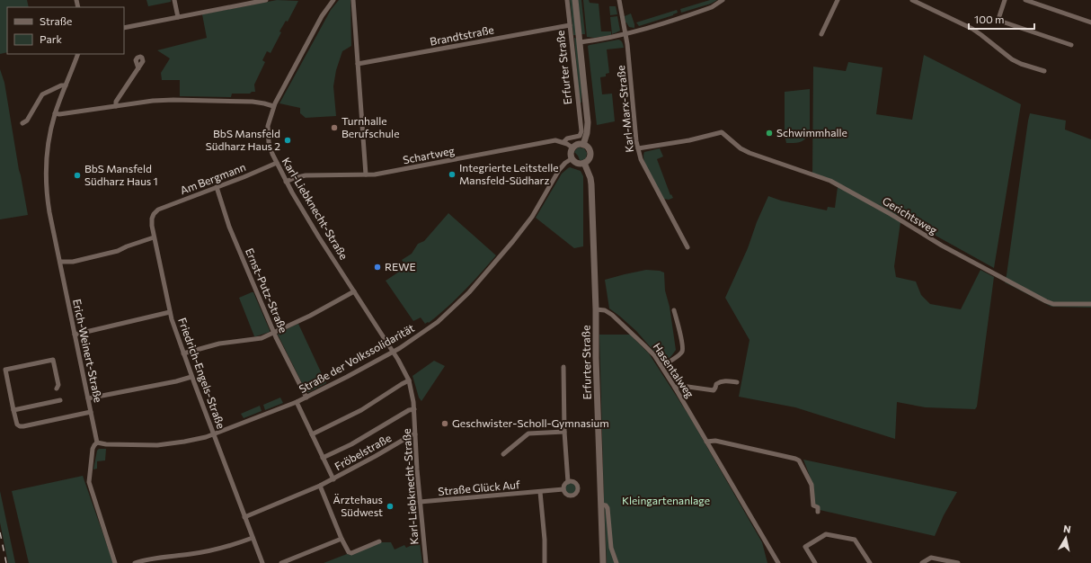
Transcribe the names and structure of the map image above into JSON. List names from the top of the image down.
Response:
{
  "streets": {
    "main road": ["Erfurter Straße"],
    "street": [
      "Brandtstraße",
      "Karl-Marx-Straße",
      "Schartweg",
      "Am Bergmann",
      "Karl-Liebknecht-Straße",
      "Gerichtsweg",
      "Ernst-Putz-Straße",
      "Erich-Weinert-Straße",
      "Straße der Volkssolidarität",
      "Hasentalweg",
      "Friedrich-Engels-Straße",
      "Fröbelstraße",
      "Straße Glück Auf"
    ]
  },
  "crossings": [
    ["Brandtstraße", "Erfurter Straße"],
    ["Erfurter Straße", "Schartweg"],
    ["Erfurter Straße", "Straße der Volkssolidarität"],
    ["Erfurter Straße", "Hasentalweg"],
    ["Karl-Marx-Straße", "Gerichtsweg"],
    ["Schartweg", "Karl-Liebknecht-Straße"],
    ["Am Bergmann", "Karl-Liebknecht-Straße"],
    ["Am Bergmann", "Ernst-Putz-Straße"],
    ["Am Bergmann", "Friedrich-Engels-Straße"],
    ["Karl-Liebknecht-Straße", "Straße der Volkssolidarität"],
    ["Karl-Liebknecht-Straße", "Fröbelstraße"],
    ["Karl-Liebknecht-Straße", "Straße Glück Auf"],
    ["Ernst-Putz-Straße", "Straße der Volkssolidarität"],
    ["Erich-Weinert-Straße", "Straße der Volkssolidarität"],
    ["Straße der Volkssolidarität", "Friedrich-Engels-Straße"],
    ["Friedrich-Engels-Straße", "Fröbelstraße"]
  ],
  "parks": ["Kleingartenanlage"],
  "places": [
    "Turnhalle Berufschule",
    "Schwimmhalle",
    "BbS Mansfeld Südharz Haus 2",
    "Integrierte Leitstelle Mansfeld-Südharz",
    "BbS Mansfeld Südharz Haus 1",
    "REWE",
    "Geschwister-Scholl-Gymnasium",
    "Ärztehaus Südwest"
  ],
  "legend": ["Straße", "Park"],
  "scale_bar": "100 m",
  "north": "top"
}
